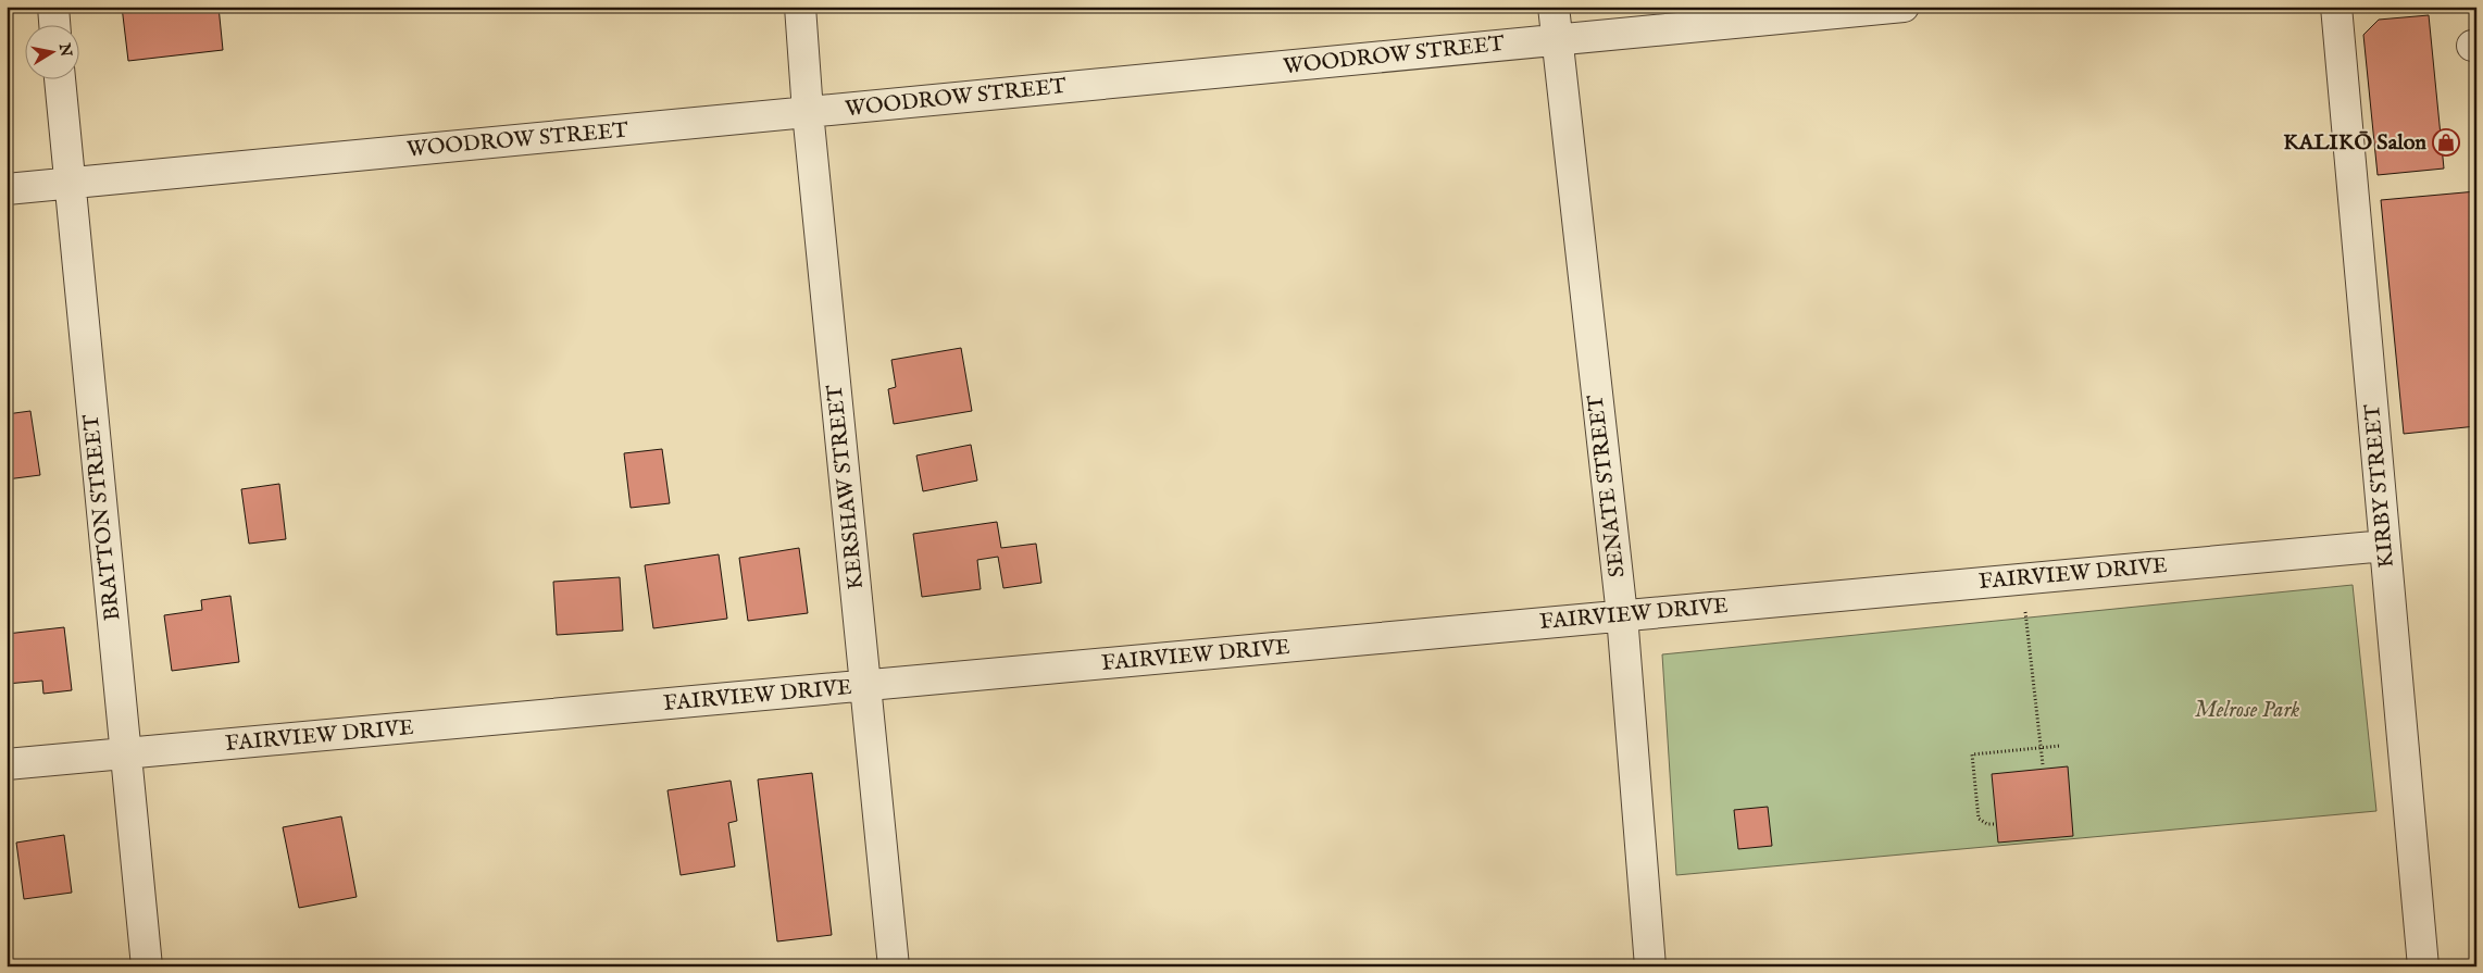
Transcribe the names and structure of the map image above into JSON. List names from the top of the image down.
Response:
{
  "streets": {
    "street": [
      "WOODROW STREET",
      "SENATE STREET",
      "KIRBY STREET",
      "KERSHAW STREET",
      "BRATTON STREET",
      "FAIRVIEW DRIVE"
    ]
  },
  "crossings": [
    ["WOODROW STREET", "SENATE STREET"],
    ["WOODROW STREET", "KERSHAW STREET"],
    ["WOODROW STREET", "BRATTON STREET"],
    ["SENATE STREET", "FAIRVIEW DRIVE"],
    ["KIRBY STREET", "FAIRVIEW DRIVE"],
    ["KERSHAW STREET", "FAIRVIEW DRIVE"],
    ["BRATTON STREET", "FAIRVIEW DRIVE"]
  ],
  "parks": ["Melrose Park"],
  "places": {
    "shop": ["KALIKŌ Salon"]
  },
  "north": "right"
}
